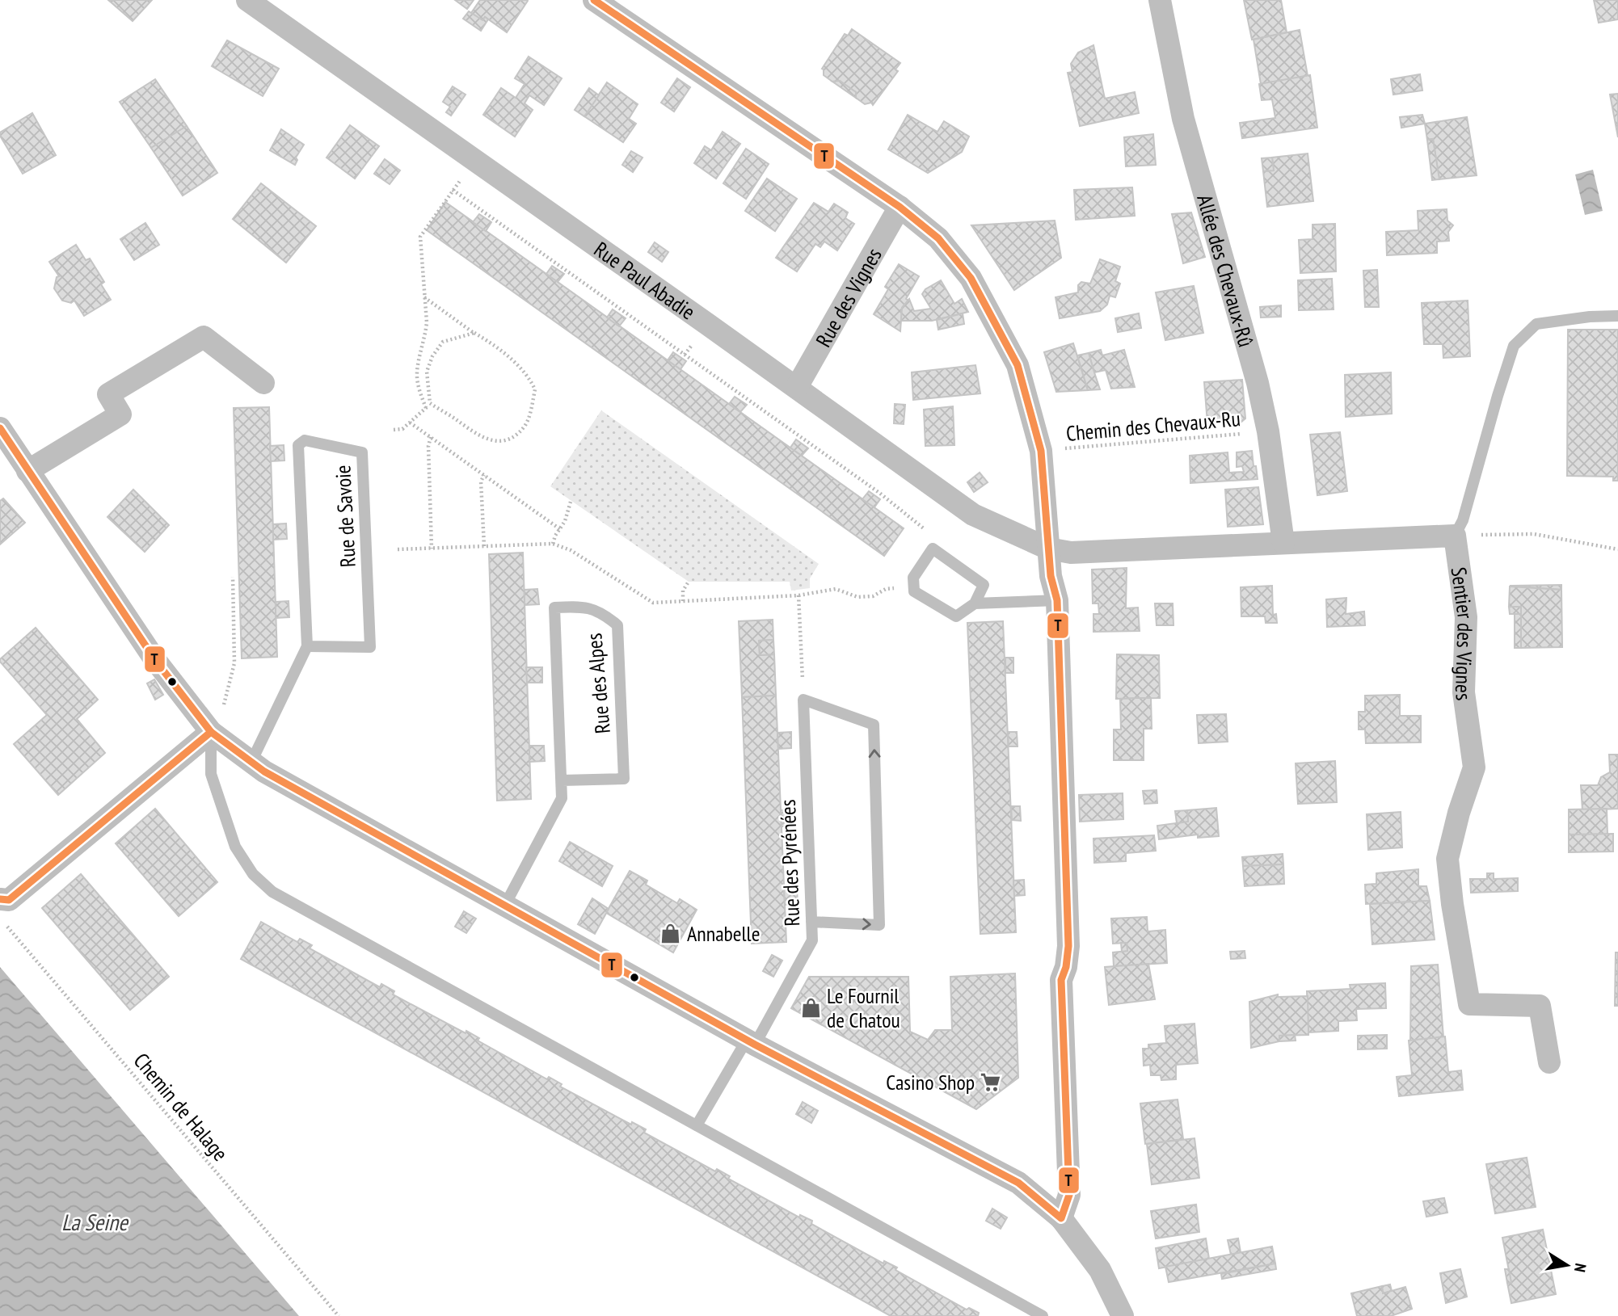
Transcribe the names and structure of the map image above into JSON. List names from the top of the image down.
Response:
{
  "streets": {
    "street": [
      "Allée des Chevaux-Rû",
      "Rue Paul Abadie",
      "Rue des Vignes",
      "Sentier des Vignes"
    ],
    "lane": ["Rue de Savoie", "Rue des Alpes", "Rue des Pyrénées"],
    "path": ["Chemin des Chevaux-Ru", "Chemin de Halage"]
  },
  "crossings": [
    ["Allée des Chevaux-Rû", "Chemin des Chevaux-Ru"],
    ["Rue Paul Abadie", "Rue des Vignes"]
  ],
  "water": ["La Seine"],
  "places": {
    "shop": ["Annabelle", "Le Fournil de Chatou"],
    "supermarket": ["Casino Shop"]
  },
  "lines": ["transit line T"],
  "north": "right"
}
